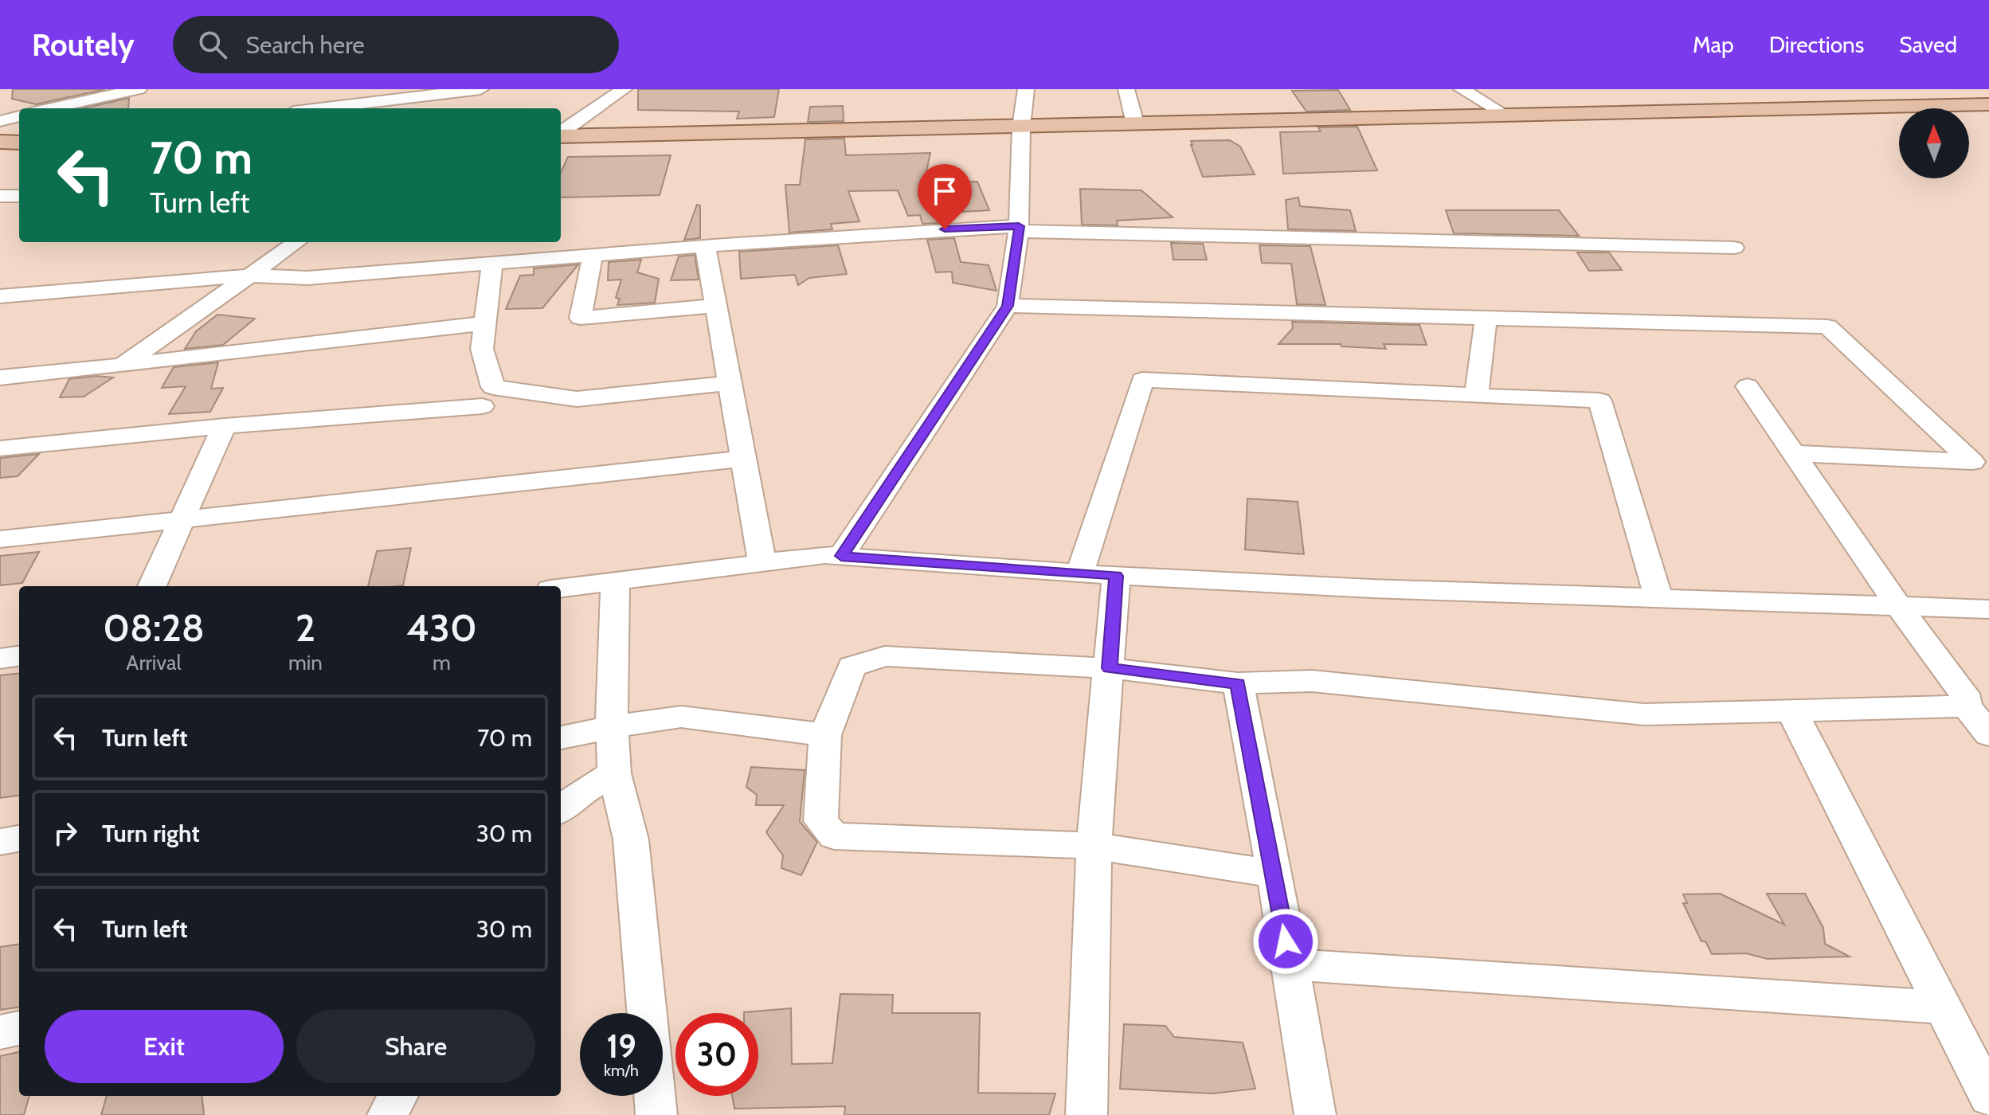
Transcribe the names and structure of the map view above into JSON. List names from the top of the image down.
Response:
{
  "north": "top",
  "page": {
    "header": "Routely",
    "search": "Search here",
    "nav": ["Map", "Directions", "Saved"],
    "turn": ["70 m", "Turn left"],
    "eta": [
      "08:28",
      "Arrival",
      "2",
      "min",
      "430",
      "m"
    ],
    "list": [
      {
        "name": "Turn left",
        "value": "70 m"
      },
      {
        "name": "Turn right",
        "value": "30 m"
      },
      {
        "name": "Turn left",
        "value": "30 m"
      }
    ],
    "buttons": ["Exit", "Share"],
    "speed": "19 km/h",
    "limit": "30"
  }
}
